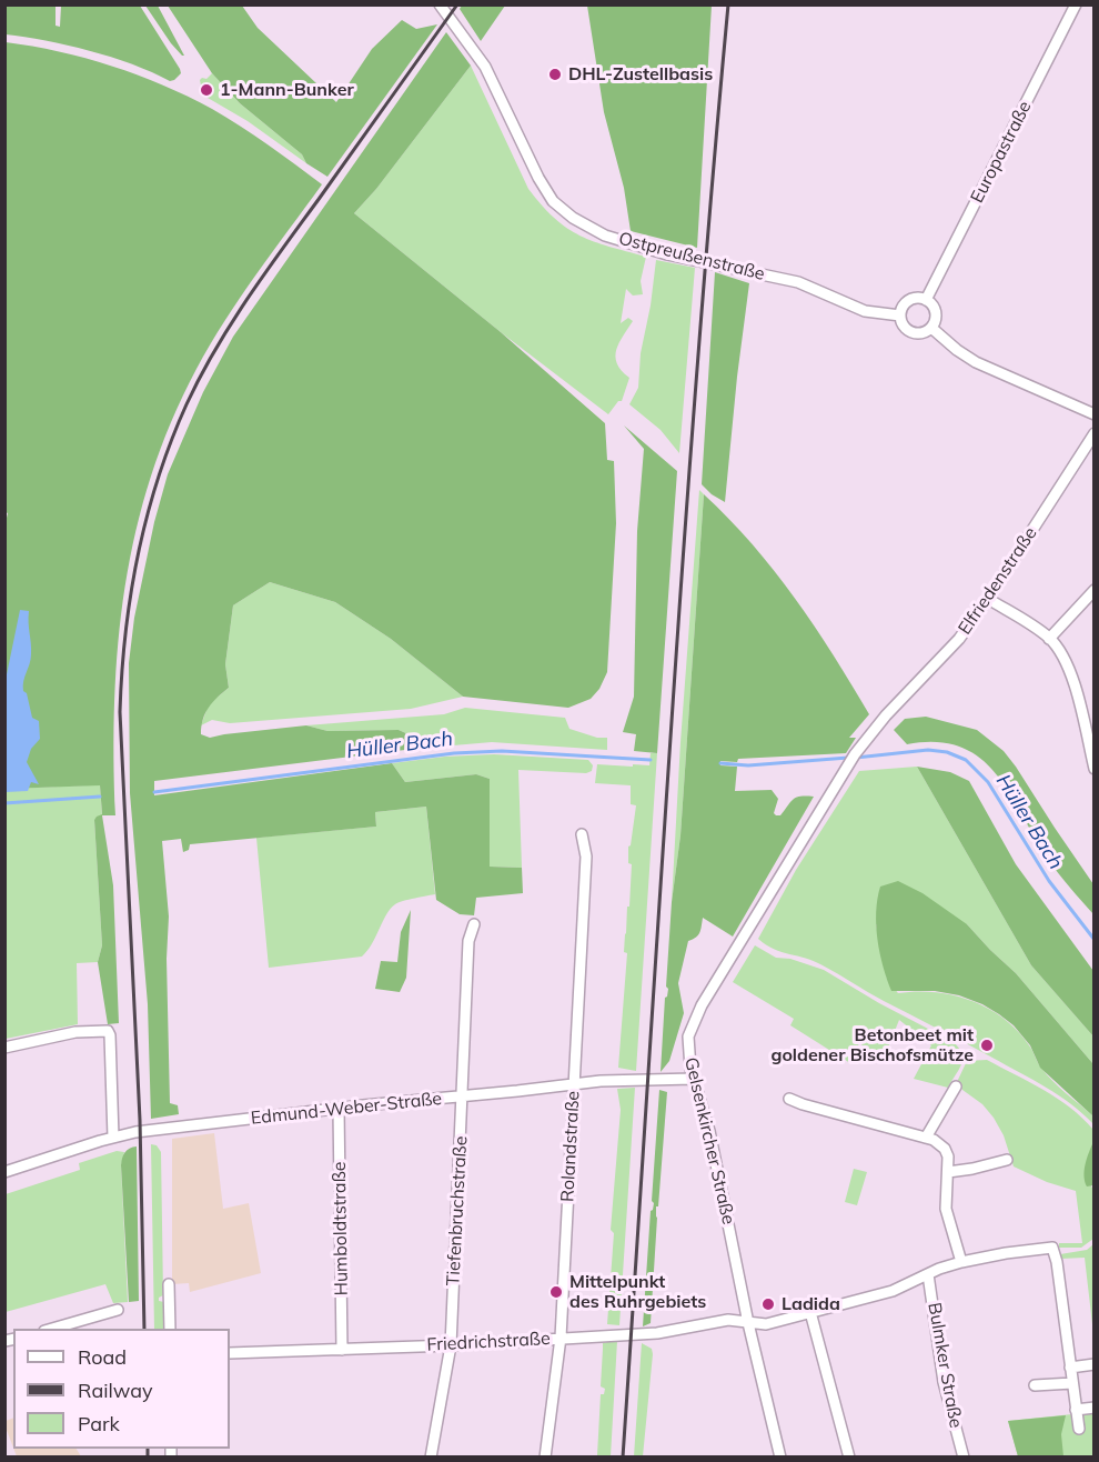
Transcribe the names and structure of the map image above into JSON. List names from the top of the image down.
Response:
{
  "streets": {
    "street": [
      "Europastraße",
      "Ostpreußenstraße",
      "Elfriedenstraße",
      "Edmund-Weber-Straße",
      "Gelsenkircher Straße",
      "Rolandstraße",
      "Tiefenbruchstraße",
      "Humboldtstraße",
      "Friedrichstraße",
      "Bulmker Straße"
    ]
  },
  "crossings": [
    ["Europastraße", "Ostpreußenstraße"],
    ["Elfriedenstraße", "Gelsenkircher Straße"],
    ["Edmund-Weber-Straße", "Gelsenkircher Straße"],
    ["Edmund-Weber-Straße", "Rolandstraße"],
    ["Edmund-Weber-Straße", "Tiefenbruchstraße"],
    ["Edmund-Weber-Straße", "Humboldtstraße"],
    ["Gelsenkircher Straße", "Friedrichstraße"],
    ["Rolandstraße", "Friedrichstraße"],
    ["Tiefenbruchstraße", "Friedrichstraße"],
    ["Humboldtstraße", "Friedrichstraße"],
    ["Friedrichstraße", "Bulmker Straße"]
  ],
  "water": ["Hüller Bach"],
  "places": [
    "DHL-Zustellbasis",
    "1-Mann-Bunker",
    "Betonbeet mit goldener Bischofsmütze",
    "Mittelpunkt des Ruhrgebiets",
    "Ladida"
  ],
  "legend": ["Road", "Railway", "Park"]
}
